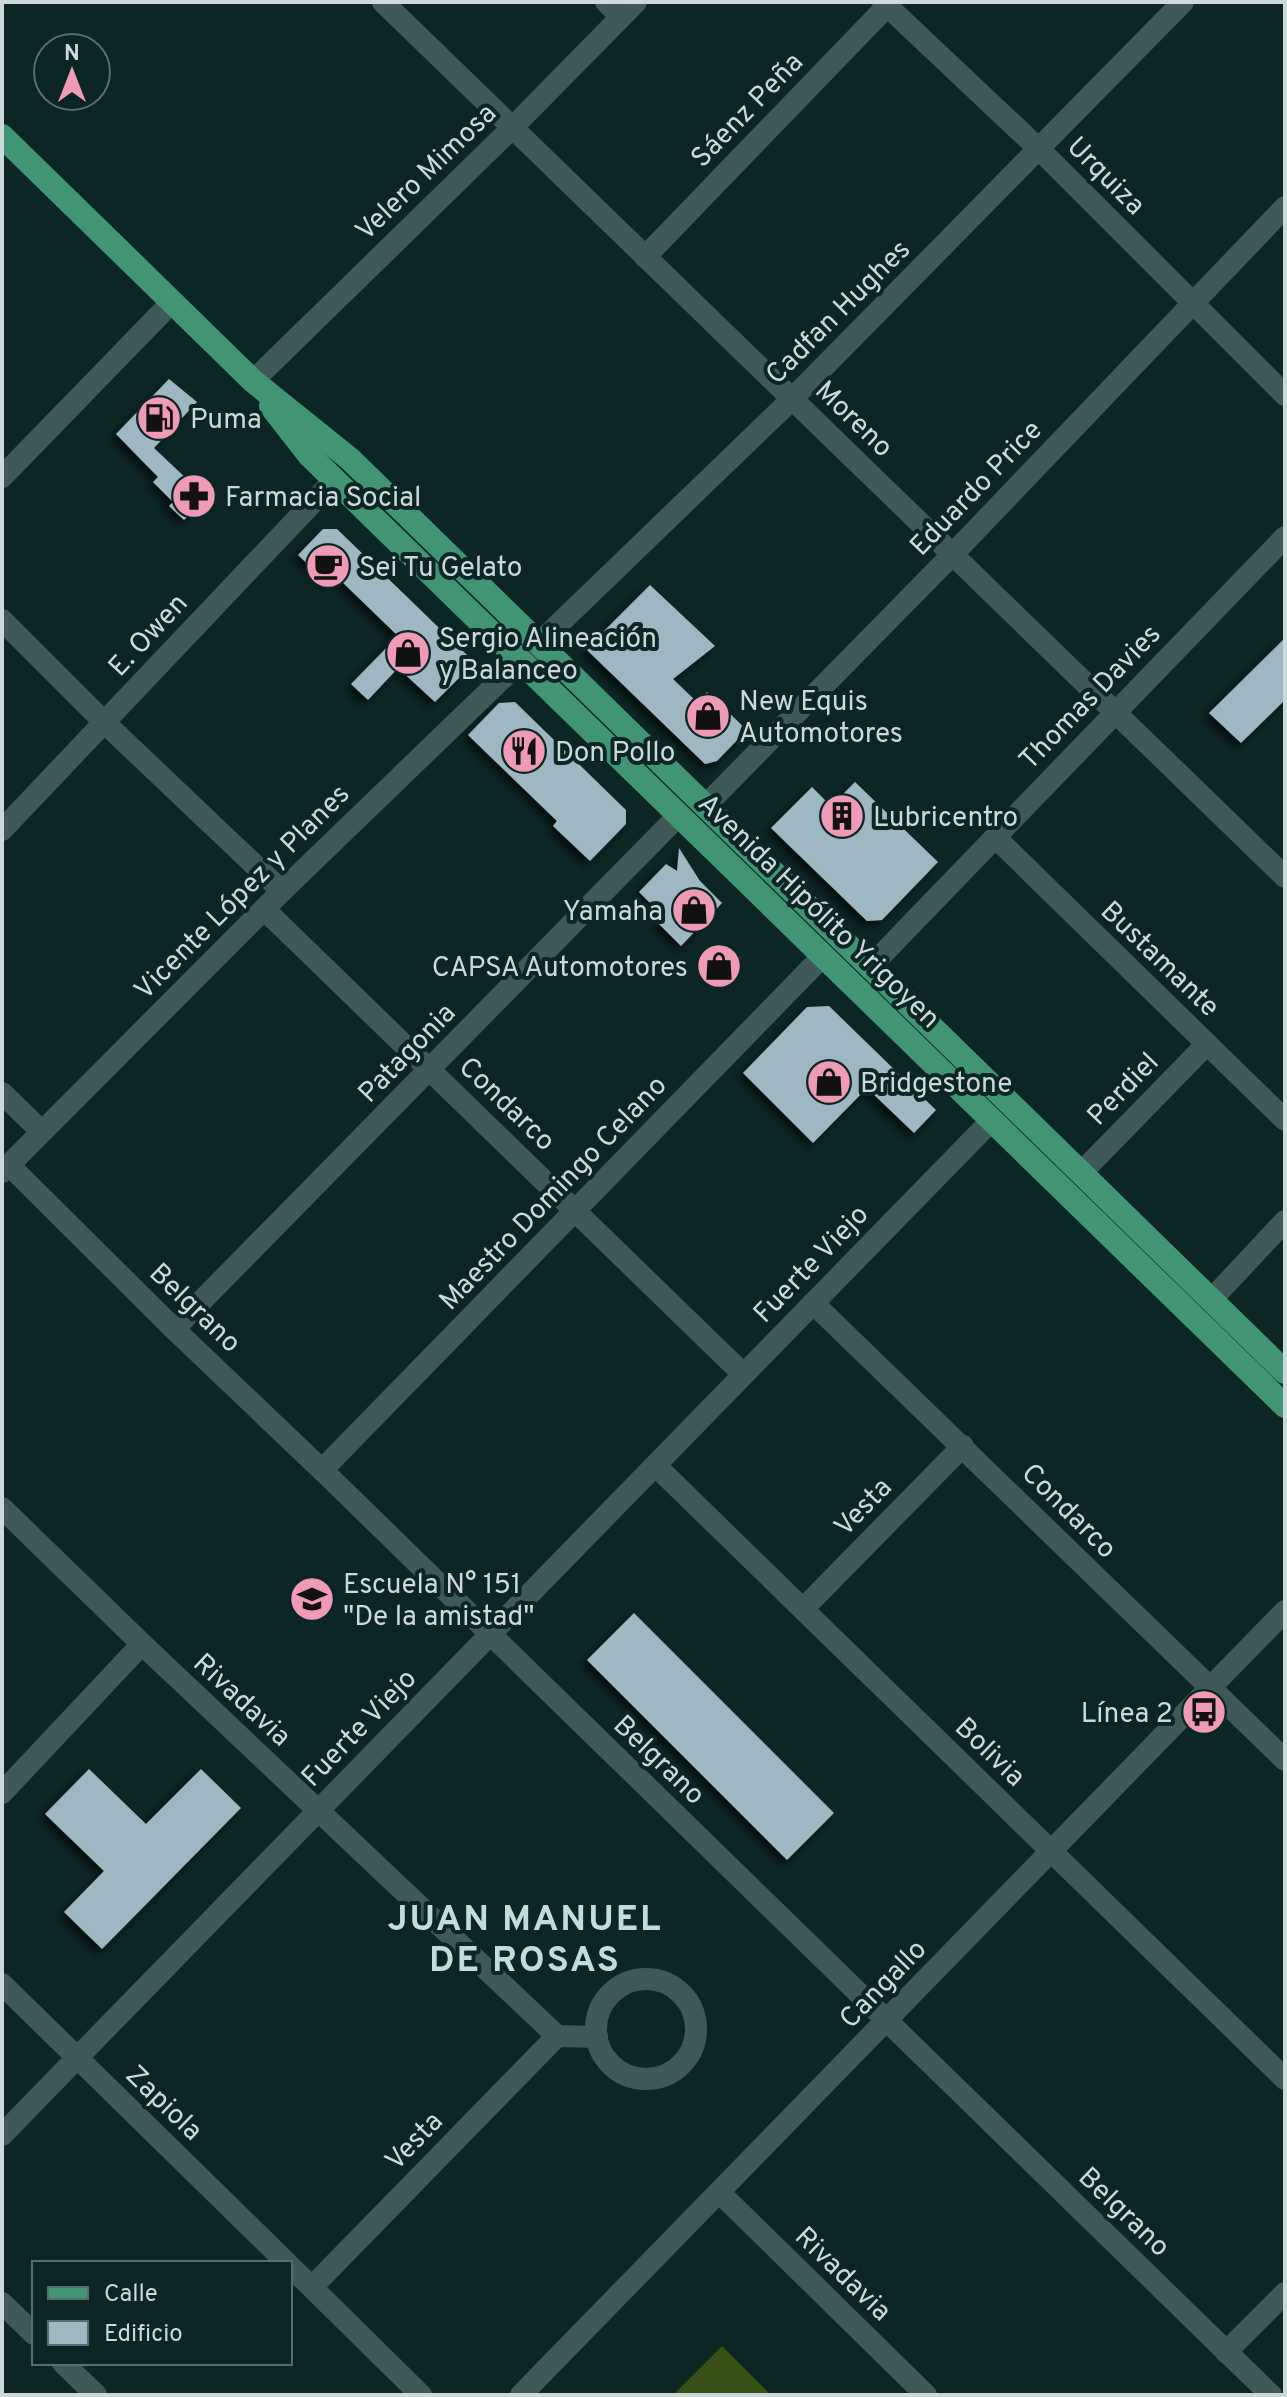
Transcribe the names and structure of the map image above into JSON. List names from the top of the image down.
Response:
{
  "streets": {
    "main road": ["Avenida Hipólito Yrigoyen"],
    "street": [
      "Sáenz Peña",
      "Velero Mimosa",
      "Urquiza",
      "Cadfan Hughes",
      "Moreno",
      "Eduardo Price",
      "E. Owen",
      "Thomas Davies",
      "Vicente López y Planes",
      "Bustamante",
      "Patagonia",
      "Perdiel",
      "Condarco",
      "Maestro Domingo Celano",
      "Fuerte Viejo",
      "Belgrano",
      "Vesta",
      "Rivadavia",
      "Bolivia",
      "Cangallo",
      "Zapiola"
    ]
  },
  "crossings": [
    ["Sáenz Peña", "Urquiza"],
    ["Sáenz Peña", "Moreno"],
    ["Velero Mimosa", "Moreno"],
    ["Velero Mimosa", "Avenida Hipólito Yrigoyen"],
    ["Urquiza", "Cadfan Hughes"],
    ["Urquiza", "Eduardo Price"],
    ["Cadfan Hughes", "Moreno"],
    ["Cadfan Hughes", "Vicente López y Planes"],
    ["Cadfan Hughes", "Avenida Hipólito Yrigoyen"],
    ["Moreno", "Eduardo Price"],
    ["Moreno", "Thomas Davies"],
    ["Eduardo Price", "Avenida Hipólito Yrigoyen"],
    ["E. Owen", "Avenida Hipólito Yrigoyen"],
    ["Thomas Davies", "Avenida Hipólito Yrigoyen"],
    ["Thomas Davies", "Bustamante"],
    ["Vicente López y Planes", "Avenida Hipólito Yrigoyen"],
    ["Vicente López y Planes", "Condarco"],
    ["Vicente López y Planes", "Belgrano"],
    ["Avenida Hipólito Yrigoyen", "Patagonia"],
    ["Avenida Hipólito Yrigoyen", "Perdiel"],
    ["Avenida Hipólito Yrigoyen", "Maestro Domingo Celano"],
    ["Avenida Hipólito Yrigoyen", "Fuerte Viejo"],
    ["Bustamante", "Perdiel"],
    ["Patagonia", "Condarco"],
    ["Patagonia", "Belgrano"],
    ["Condarco", "Maestro Domingo Celano"],
    ["Condarco", "Fuerte Viejo"],
    ["Condarco", "Vesta"],
    ["Condarco", "Cangallo"],
    ["Maestro Domingo Celano", "Belgrano"],
    ["Fuerte Viejo", "Belgrano"],
    ["Fuerte Viejo", "Rivadavia"],
    ["Fuerte Viejo", "Bolivia"],
    ["Fuerte Viejo", "Zapiola"],
    ["Belgrano", "Cangallo"],
    ["Vesta", "Rivadavia"],
    ["Vesta", "Bolivia"],
    ["Vesta", "Zapiola"],
    ["Rivadavia", "Cangallo"],
    ["Bolivia", "Cangallo"]
  ],
  "districts": ["JUAN MANUEL DE ROSAS"],
  "places": {
    "fuel station": ["Puma"],
    "pharmacy": ["Farmacia Social"],
    "cafe": ["Sei Tu Gelato"],
    "shop": [
      "Sergio Alineación y Balanceo",
      "New Equis Automotores",
      "Yamaha",
      "CAPSA Automotores",
      "Bridgestone"
    ],
    "restaurant": ["Don Pollo"],
    "building": ["Lubricentro"],
    "school or university": ["Escuela N° 151 \"De la amistad\""],
    "bus stop": ["Línea 2"]
  },
  "legend": ["Calle", "Edificio"],
  "north": "top"
}
